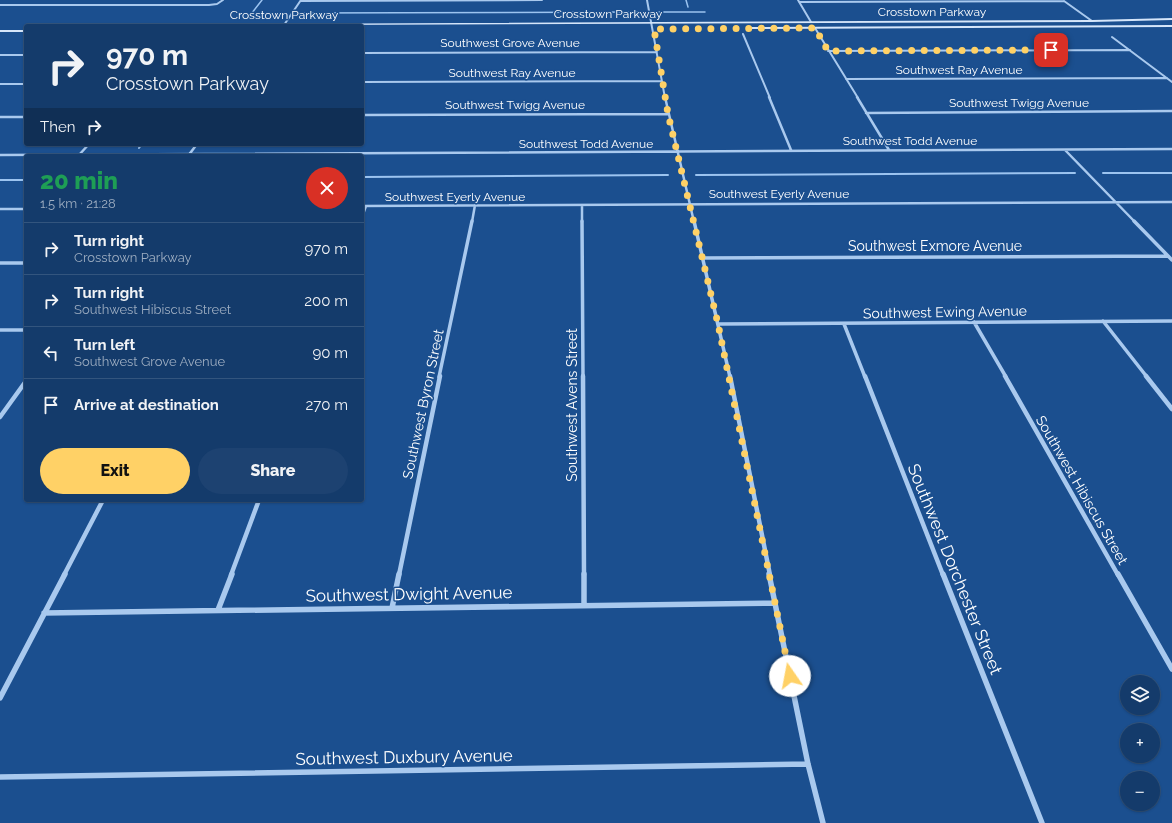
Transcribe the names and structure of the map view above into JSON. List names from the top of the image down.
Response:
{
  "streets": {
    "main road": ["Crosstown Parkway"],
    "street": [
      "Southwest Grove Avenue",
      "Southwest Ray Avenue",
      "Southwest Twigg Avenue",
      "Southwest Todd Avenue",
      "Southwest Eyerly Avenue",
      "Southwest Exmore Avenue",
      "Southwest Ewing Avenue",
      "Southwest Byron Street",
      "Southwest Avens Street",
      "Southwest Hibiscus Street",
      "Southwest Dorchester Street",
      "Southwest Dwight Avenue",
      "Southwest Duxbury Avenue"
    ]
  },
  "crossings": [
    ["Southwest Eyerly Avenue", "Southwest Byron Street"],
    ["Southwest Eyerly Avenue", "Southwest Avens Street"],
    ["Southwest Ewing Avenue", "Southwest Hibiscus Street"],
    ["Southwest Ewing Avenue", "Southwest Dorchester Street"],
    ["Southwest Byron Street", "Southwest Dwight Avenue"],
    ["Southwest Avens Street", "Southwest Dwight Avenue"]
  ],
  "page": {
    "turn": ["970 m", "Crosstown Parkway"],
    "then": "Then",
    "heading": ["20 min", "1.5 km · 21:28"],
    "list": [
      {
        "name": "Turn right",
        "note": "Crosstown Parkway",
        "value": "970 m"
      },
      {
        "name": "Turn right",
        "note": "Southwest Hibiscus Street",
        "value": "200 m"
      },
      {
        "name": "Turn left",
        "note": "Southwest Grove Avenue",
        "value": "90 m"
      },
      {
        "name": "Arrive at destination",
        "value": "270 m"
      }
    ],
    "buttons": ["Exit", "Share"],
    "map_buttons": ["+", "−"]
  }
}
